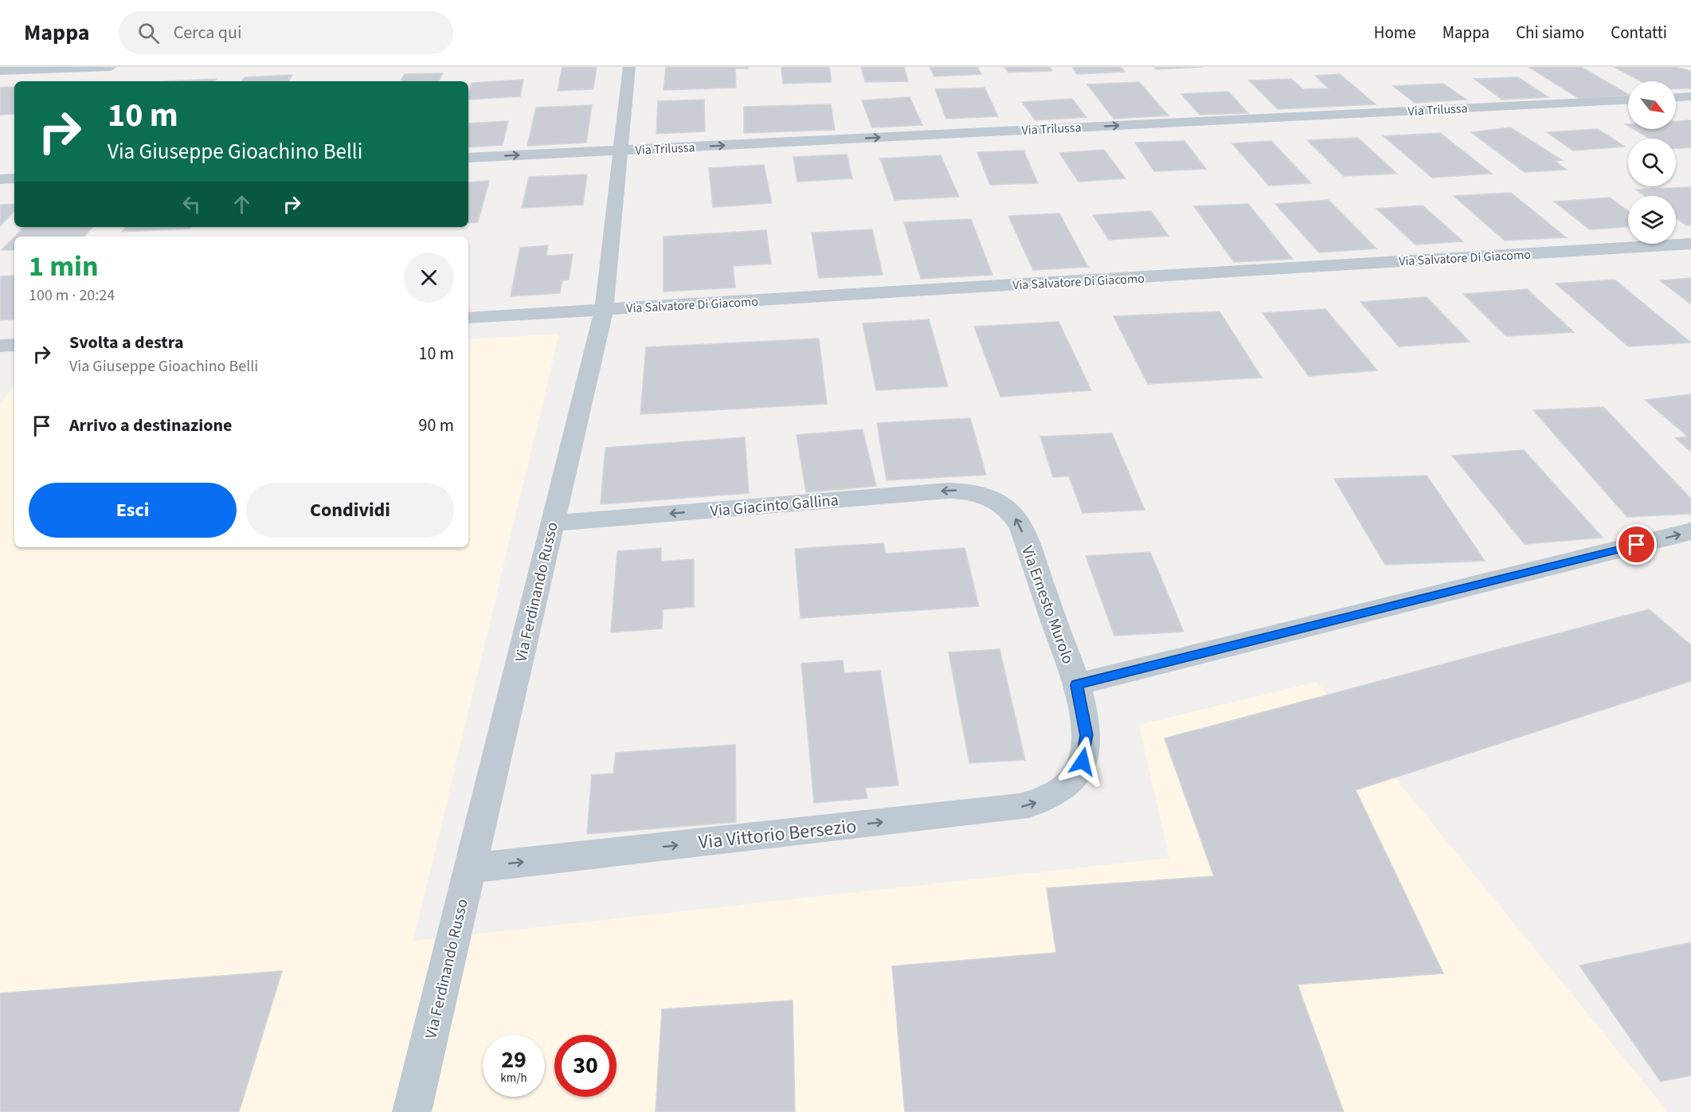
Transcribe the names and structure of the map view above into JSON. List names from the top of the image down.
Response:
{
  "streets": {
    "street": [
      "Via Trilussa",
      "Via Salvatore Di Giacomo",
      "Via Giacinto Gallina",
      "Via Ferdinando Russo",
      "Via Ernesto Murolo",
      "Via Vittorio Bersezio"
    ]
  },
  "crossings": [
    ["Via Trilussa", "Via Ferdinando Russo"],
    ["Via Salvatore Di Giacomo", "Via Ferdinando Russo"],
    ["Via Giacinto Gallina", "Via Ferdinando Russo"],
    ["Via Giacinto Gallina", "Via Ernesto Murolo"],
    ["Via Ferdinando Russo", "Via Vittorio Bersezio"],
    ["Via Ernesto Murolo", "Via Vittorio Bersezio"]
  ],
  "one_way": [
    "Via Trilussa",
    "Via Giacinto Gallina",
    "Via Ernesto Murolo",
    "Via Vittorio Bersezio"
  ],
  "north": "bottom right",
  "page": {
    "header": "Mappa",
    "search": "Cerca qui",
    "nav": [
      "Home",
      "Mappa",
      "Chi siamo",
      "Contatti"
    ],
    "turn": ["10 m", "Via Giuseppe Gioachino Belli"],
    "heading": ["1 min", "100 m · 20:24"],
    "list": [
      {
        "name": "Svolta a destra",
        "note": "Via Giuseppe Gioachino Belli",
        "value": "10 m"
      },
      {
        "name": "Arrivo a destinazione",
        "value": "90 m"
      }
    ],
    "buttons": ["Esci", "Condividi"],
    "speed": "29 km/h",
    "limit": "30"
  }
}
